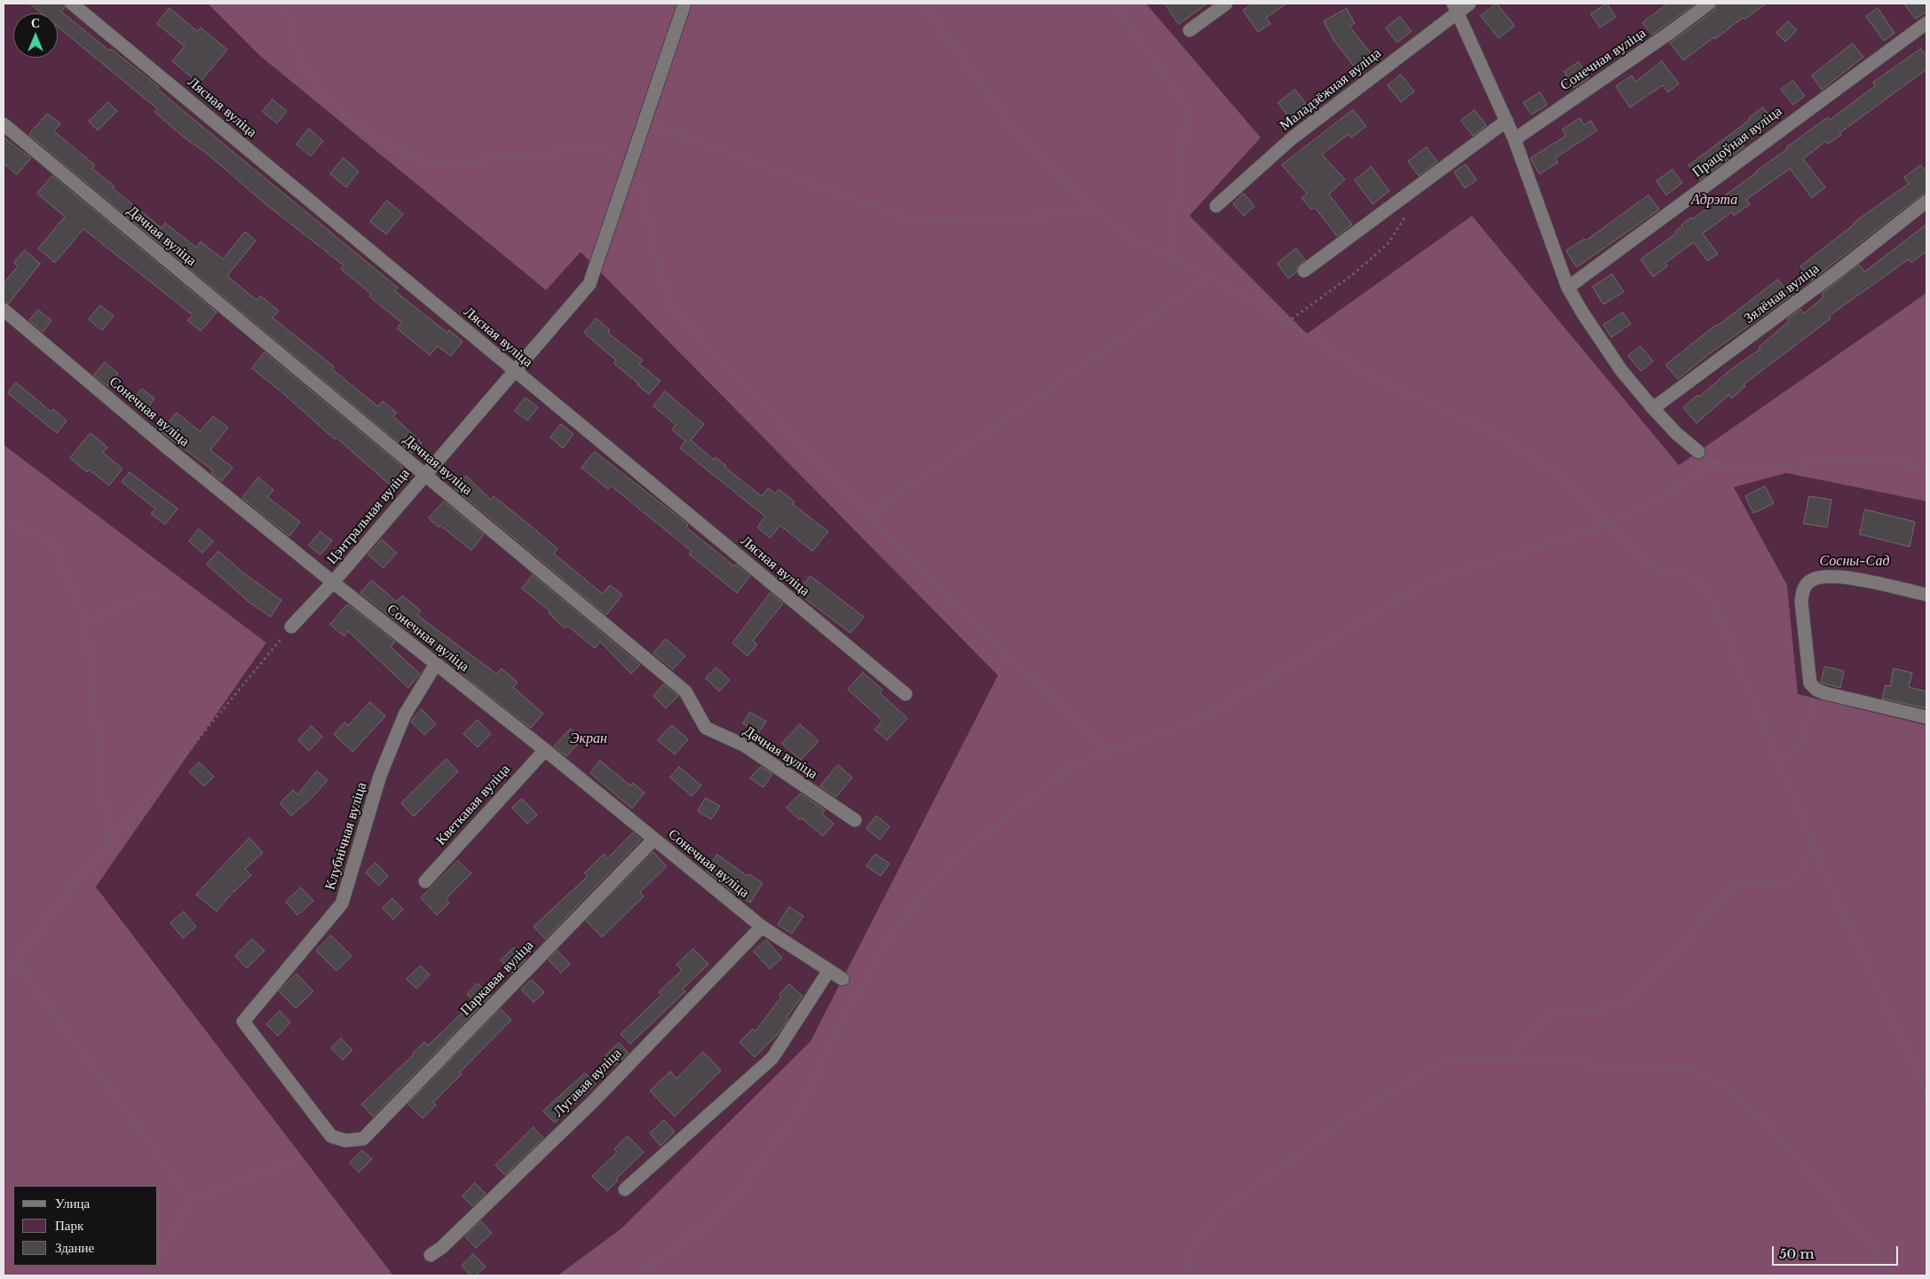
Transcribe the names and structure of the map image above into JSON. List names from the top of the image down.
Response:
{
  "streets": {
    "street": [
      "Сонечная вуліца",
      "Маладзёжная вуліца",
      "Лясная вуліца",
      "Працоўная вуліца",
      "Дачная вуліца",
      "Зялёная вуліца",
      "Цэнтральная вуліца",
      "Кветкавая вуліца",
      "Клубнічная вуліца",
      "Паркавая вуліца",
      "Лугавая вуліца"
    ]
  },
  "crossings": [
    ["Сонечная вуліца", "Цэнтральная вуліца"],
    ["Сонечная вуліца", "Кветкавая вуліца"],
    ["Сонечная вуліца", "Клубнічная вуліца"],
    ["Сонечная вуліца", "Паркавая вуліца"],
    ["Сонечная вуліца", "Лугавая вуліца"],
    ["Лясная вуліца", "Цэнтральная вуліца"],
    ["Дачная вуліца", "Цэнтральная вуліца"],
    ["Клубнічная вуліца", "Паркавая вуліца"]
  ],
  "parks": ["Адрэта", "Сосны-Сад", "Экран"],
  "legend": ["Улица", "Парк", "Здание"],
  "scale_bar": "50 m",
  "north": "top"
}
